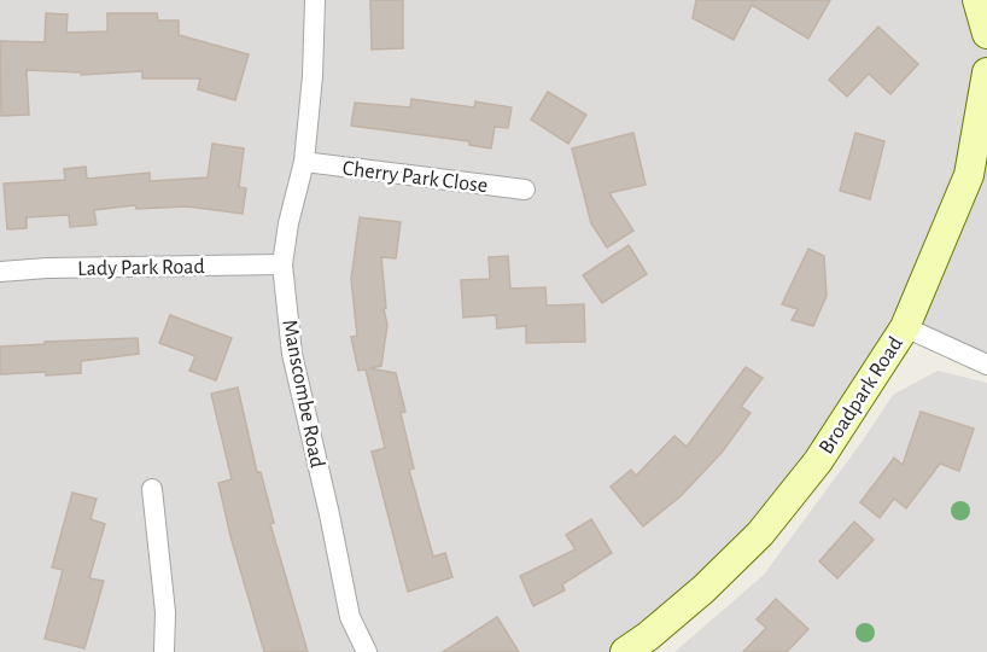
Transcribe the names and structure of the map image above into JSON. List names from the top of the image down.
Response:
{
  "streets": {
    "street": [
      "Cherry Park Close",
      "Lady Park Road",
      "Manscombe Road",
      "Broadpark Road"
    ]
  },
  "crossings": [
    ["Cherry Park Close", "Manscombe Road"],
    ["Lady Park Road", "Manscombe Road"]
  ]
}
